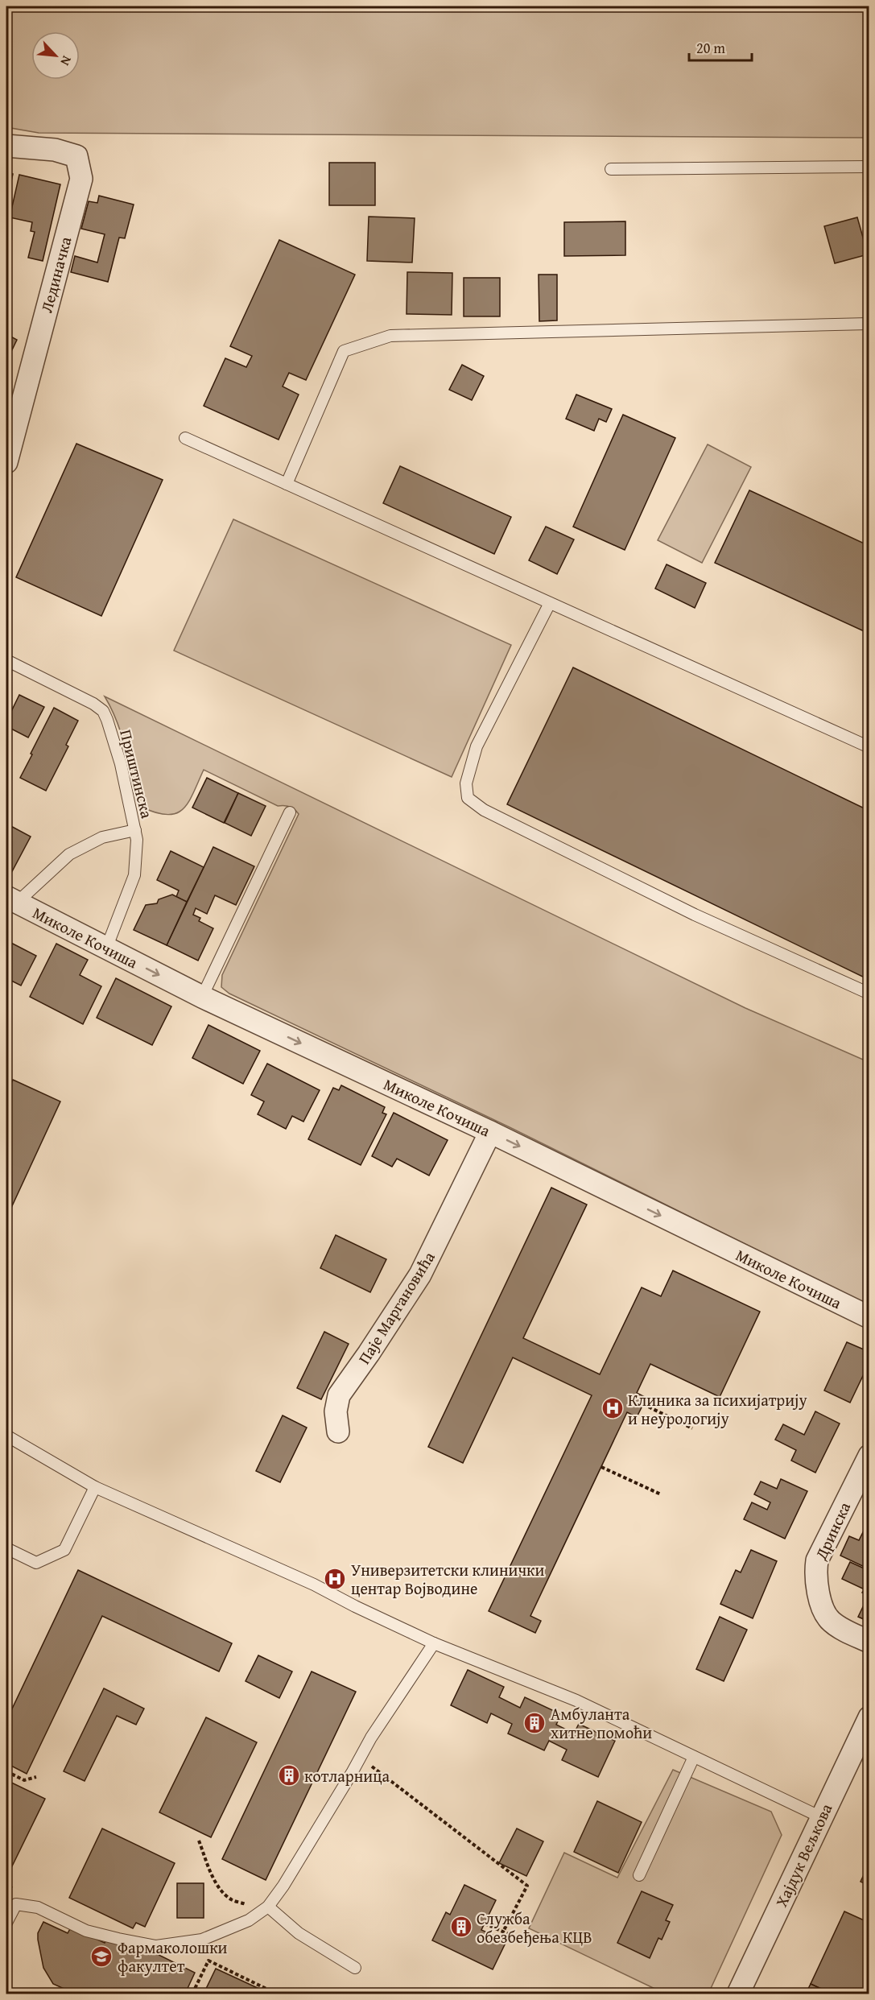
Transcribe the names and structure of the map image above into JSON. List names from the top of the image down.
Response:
{
  "streets": {
    "street": [
      "Лединачка",
      "Миколе Кочиша",
      "Паје Маргановића",
      "Дринска",
      "Хајдук Вељкова"
    ],
    "lane": ["Приштинска"]
  },
  "crossings": [
    ["Приштинска", "Миколе Кочиша"],
    ["Миколе Кочиша", "Паје Маргановића"]
  ],
  "one_way": ["Миколе Кочиша"],
  "places": {
    "hospital": ["Клиника за психијатрију и неурологију", "Универзитетски клинички центар Војводине"],
    "building": ["Амбуланта хитне помоћи", "котларница", "Служба обезбеђења КЦВ"],
    "school or university": ["Фармаколошки факултет"]
  },
  "scale_bar": "20 m",
  "north": "bottom right"
}
